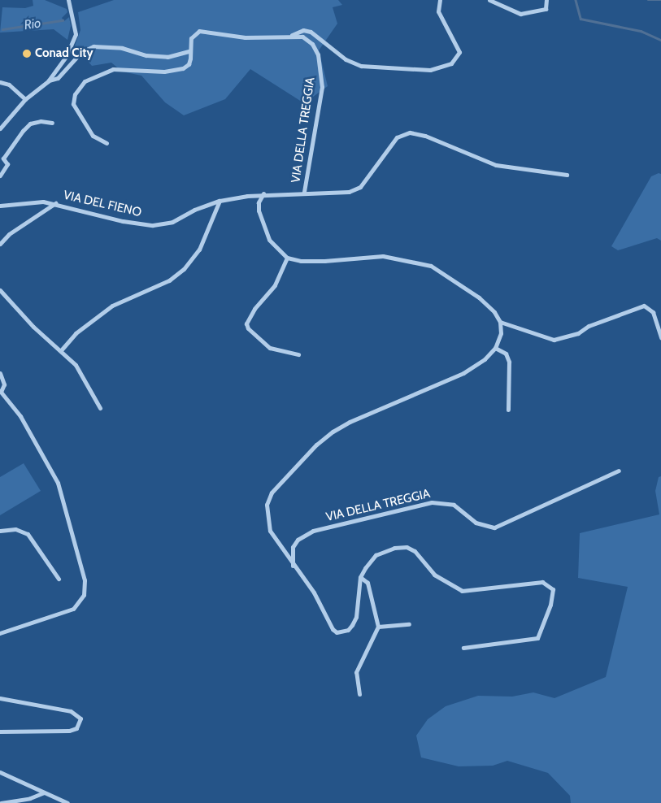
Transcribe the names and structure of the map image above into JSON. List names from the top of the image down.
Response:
{
  "streets": {
    "street": ["VIA DELLA TREGGIA", "VIA DEL FIENO"]
  },
  "crossings": [
    ["VIA DELLA TREGGIA", "VIA DEL FIENO"]
  ],
  "water": ["Rio"],
  "places": ["Conad City"]
}
